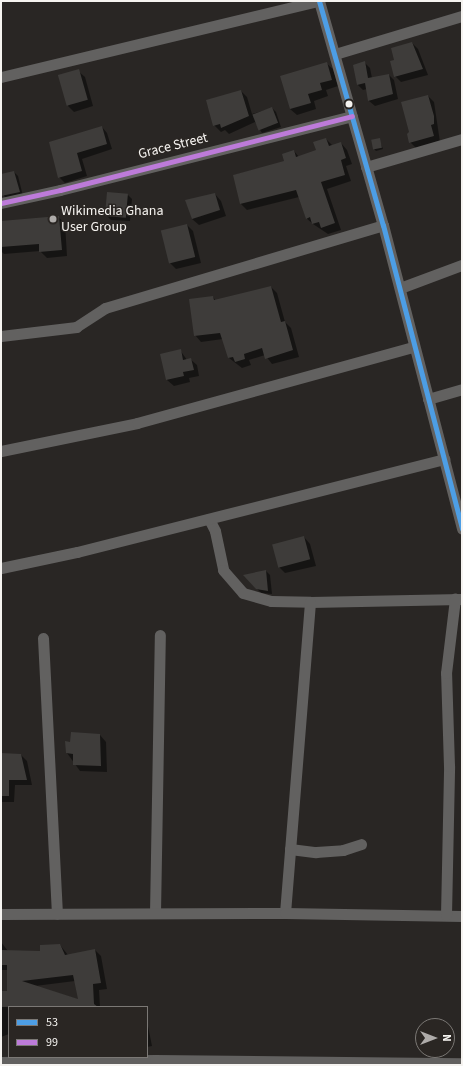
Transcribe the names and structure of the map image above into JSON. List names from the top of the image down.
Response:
{
  "streets": {
    "street": ["Grace Street"]
  },
  "places": ["Wikimedia Ghana User Group"],
  "lines": ["transit line 53", "transit line 99"],
  "legend": ["53", "99"],
  "north": "right"
}
